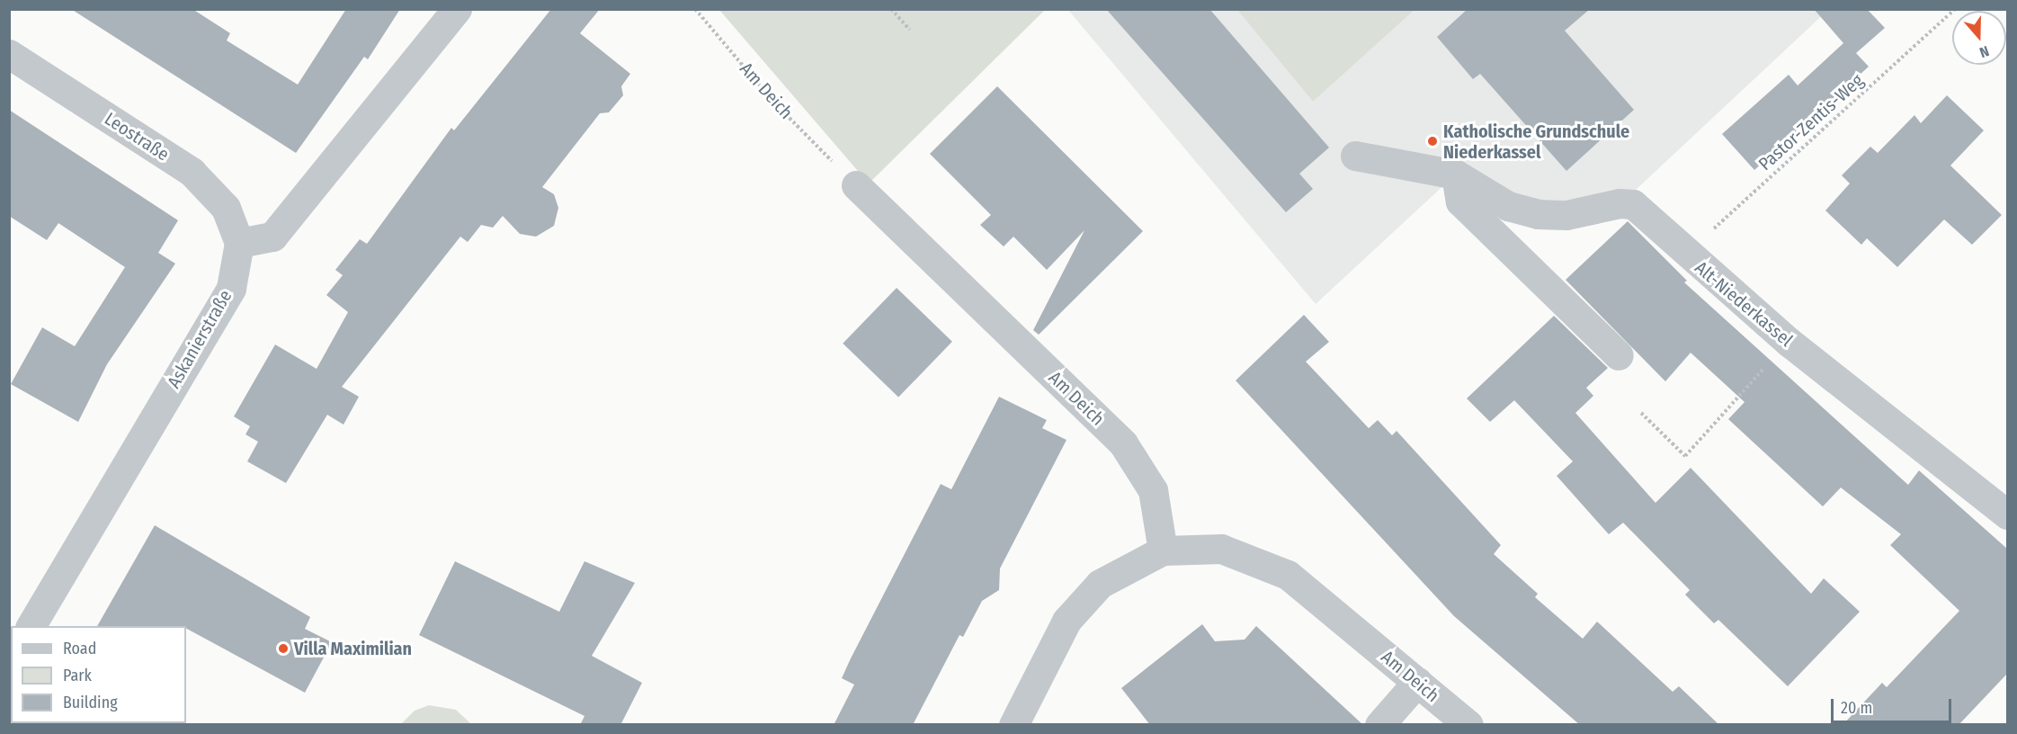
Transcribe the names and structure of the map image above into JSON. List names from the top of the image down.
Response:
{
  "streets": {
    "street": [
      "Am Deich",
      "Leostraße",
      "Alt-Niederkassel",
      "Askanierstraße"
    ],
    "path": ["Pastor-Zentis-Weg"]
  },
  "crossings": [
    ["Pastor-Zentis-Weg", "Alt-Niederkassel"],
    ["Leostraße", "Askanierstraße"]
  ],
  "places": ["Katholische Grundschule Niederkassel", "Villa Maximilian"],
  "legend": ["Road", "Park", "Building"],
  "scale_bar": "20 m",
  "north": "bottom"
}
